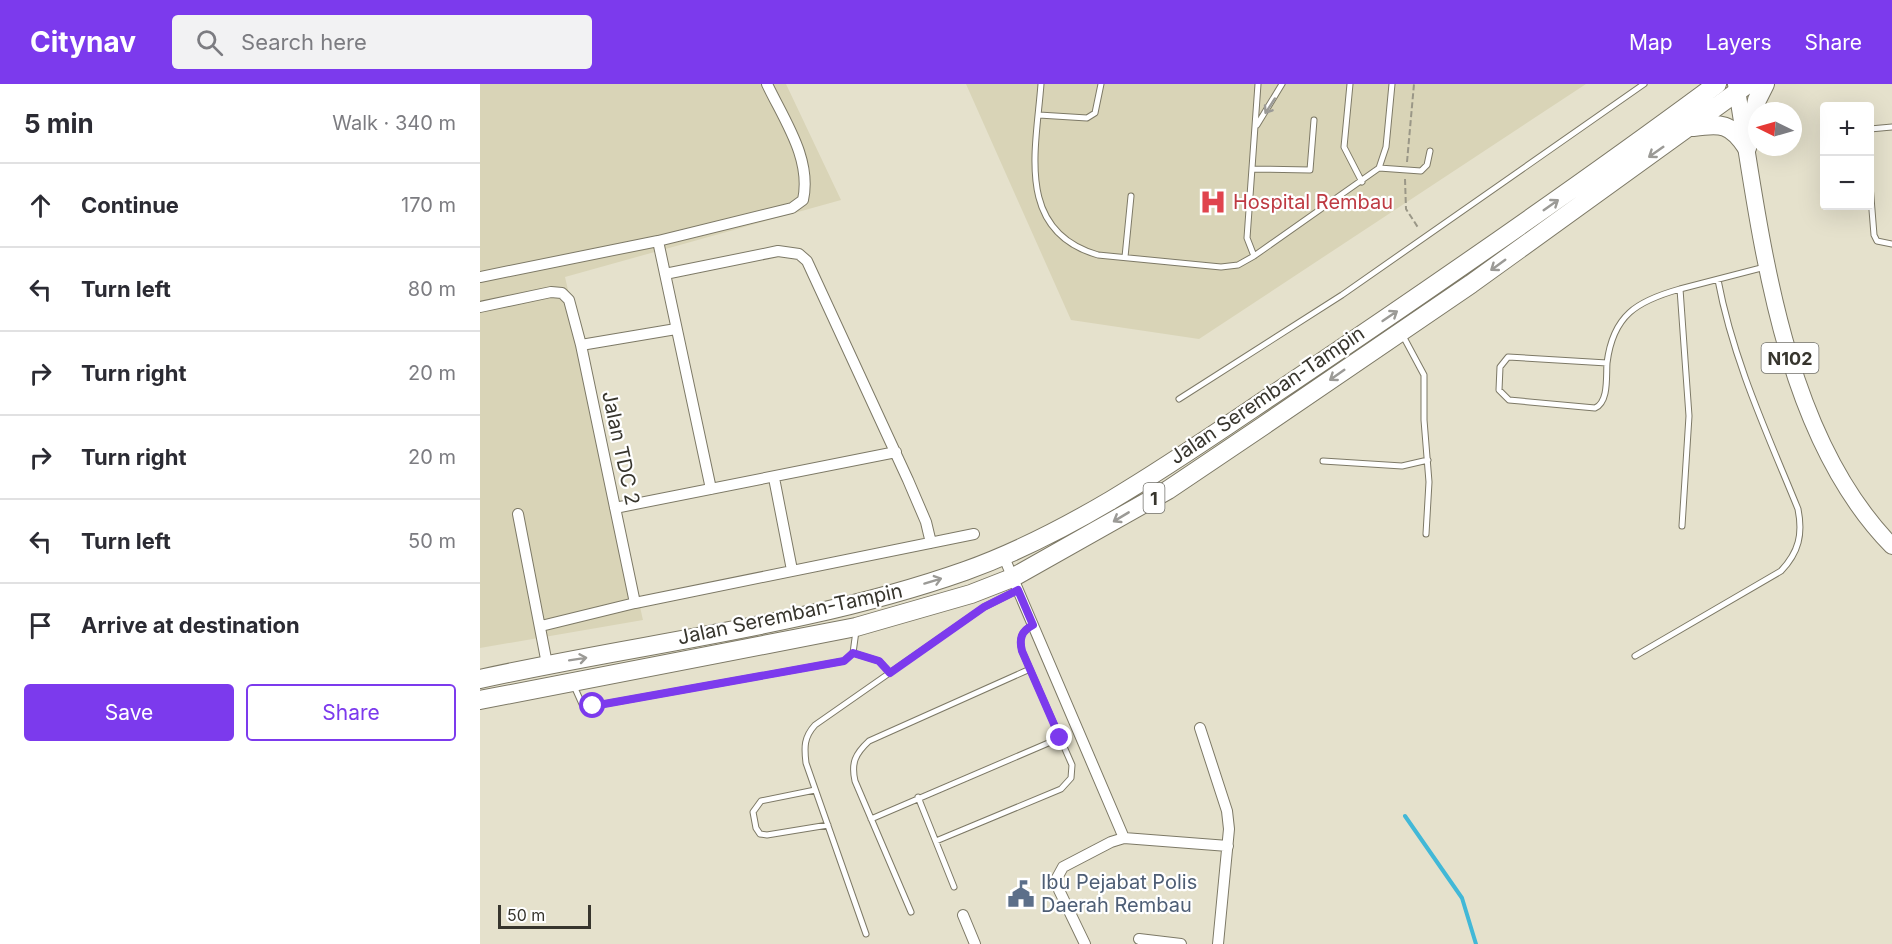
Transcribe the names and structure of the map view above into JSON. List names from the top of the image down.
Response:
{
  "streets": {
    "highway": ["Jalan Seremban-Tampin", "1"],
    "main road": ["N102"],
    "street": ["Jalan TDC 2"]
  },
  "crossings": [
    ["N102", "Jalan Seremban-Tampin"]
  ],
  "places": {
    "hospital": ["Hospital Rembau"],
    "public building": ["Ibu Pejabat Polis Daerah Rembau"]
  },
  "scale_bar": "50 m",
  "north": "left",
  "page": {
    "header": "Citynav",
    "search": "Search here",
    "nav": ["Map", "Layers", "Share"],
    "heading": ["5 min", "Walk · 340 m"],
    "map_buttons": ["+", "−"],
    "list": [
      ["Continue", "170 m"],
      ["Turn left", "80 m"],
      ["Turn right", "20 m"],
      ["Turn right", "20 m"],
      ["Turn left", "50 m"],
      "Arrive at destination"
    ],
    "buttons": ["Save", "Share"],
    "scale": "50 m"
  }
}
